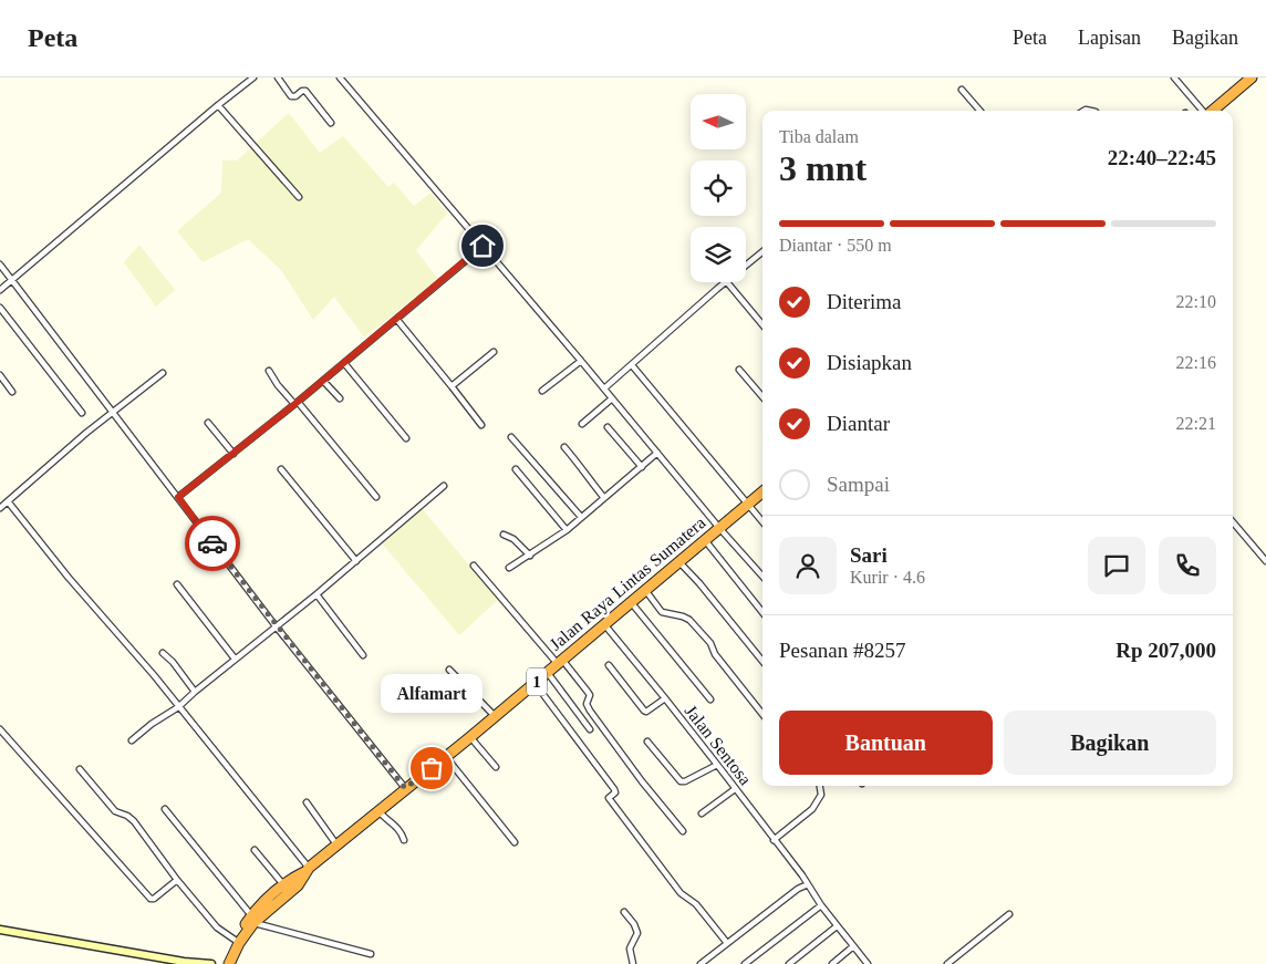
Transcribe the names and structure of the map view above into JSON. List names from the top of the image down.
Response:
{
  "streets": {
    "highway": ["Jalan Raya Lintas Sumatera", "1"],
    "street": ["Jalan Sentosa"]
  },
  "crossings": [
    ["Jalan Raya Lintas Sumatera", "Jalan Sentosa"]
  ],
  "places": ["Alfamart"],
  "north": "left",
  "page": {
    "header": "Peta",
    "nav": ["Peta", "Lapisan", "Bagikan"],
    "heading": ["3 mnt", "Tiba dalam", "22:40–22:45"],
    "panel": [
      "Sari",
      "Kurir · 4.6",
      "Pesanan #8257",
      "Rp 207,000"
    ],
    "bar": "Diantar · 550 m",
    "list": [
      ["Diterima", "22:10"],
      ["Disiapkan", "22:16"],
      ["Diantar", "22:21"],
      "Sampai"
    ],
    "bubble": "Alfamart",
    "buttons": ["Bantuan", "Bagikan"]
  }
}
